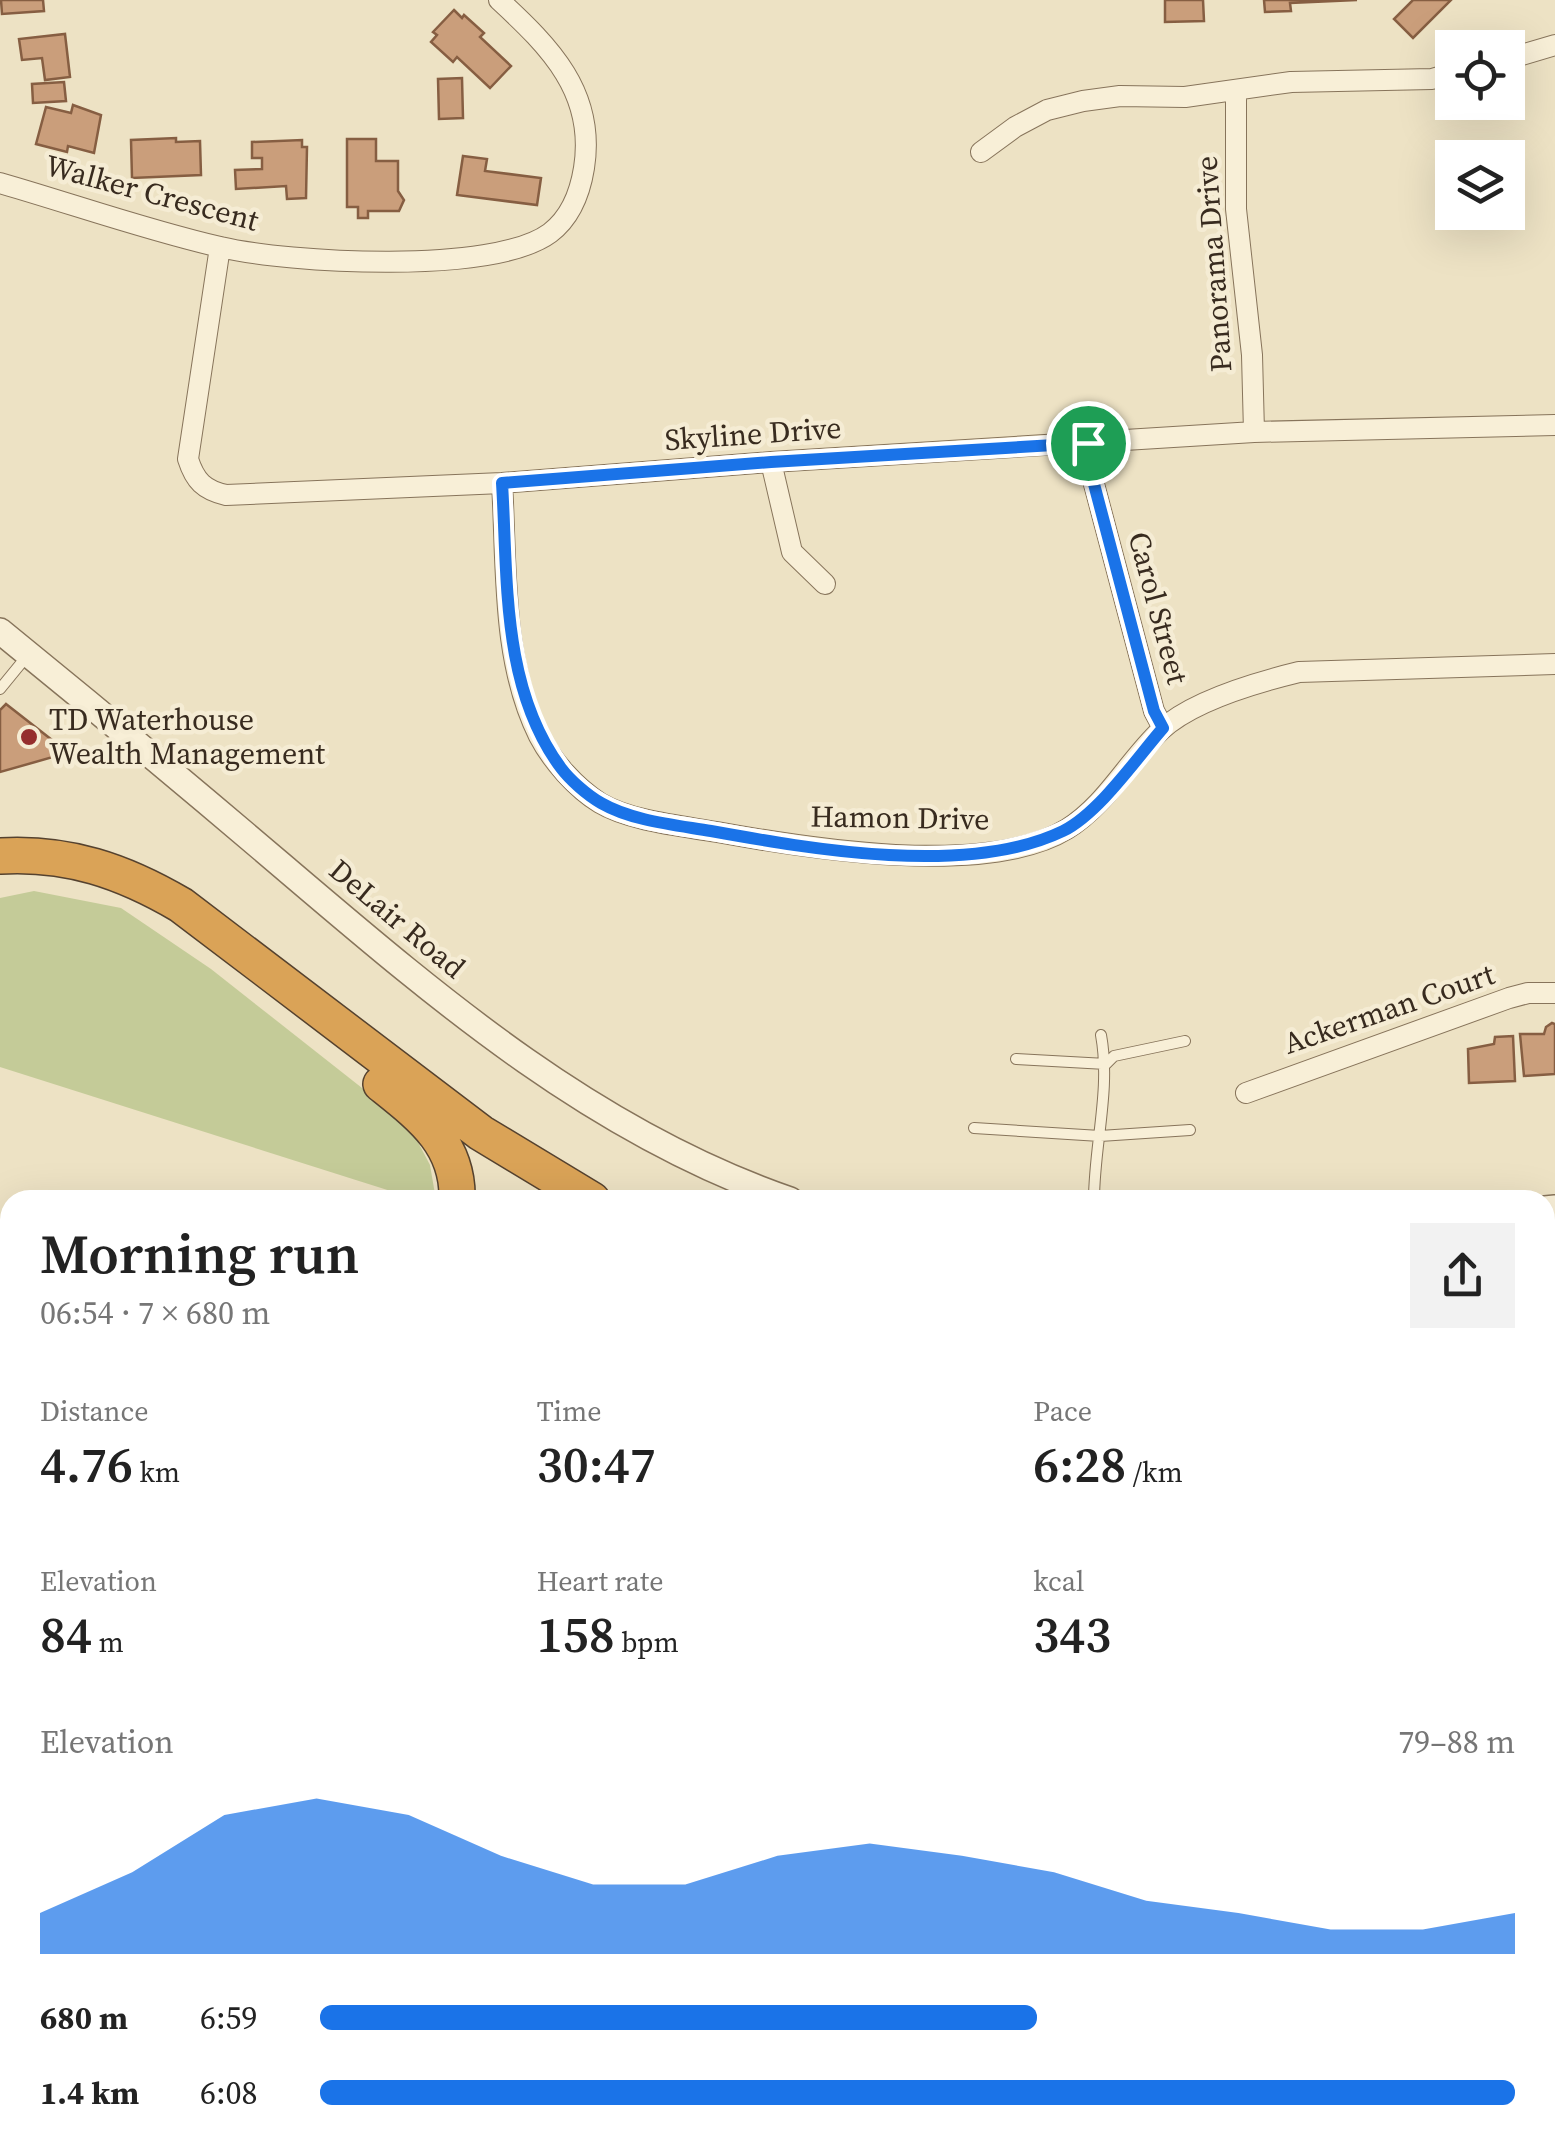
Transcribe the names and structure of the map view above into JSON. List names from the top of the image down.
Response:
{
  "streets": {
    "street": [
      "Walker Crescent",
      "Panorama Drive",
      "Skyline Drive",
      "Carol Street",
      "Hamon Drive",
      "DeLair Road",
      "Ackerman Court"
    ]
  },
  "crossings": [
    ["Walker Crescent", "Skyline Drive"],
    ["Panorama Drive", "Skyline Drive"],
    ["Skyline Drive", "Carol Street"],
    ["Skyline Drive", "Hamon Drive"],
    ["Carol Street", "Hamon Drive"]
  ],
  "places": ["TD Waterhouse Wealth Management"],
  "page": {
    "heading": ["Morning run", "06:54 · 7 × 680 m"],
    "stats": [
      ["Distance", "4.76 km"],
      ["Time", "30:47"],
      ["Pace", "6:28 /km"],
      ["Elevation", "84 m"],
      ["Heart rate", "158 bpm"],
      ["kcal", "343"]
    ],
    "chart": ["Elevation", "79–88 m"],
    "list": [
      {
        "name": "680 m",
        "note": "6:59"
      },
      {
        "name": "1.4 km",
        "note": "6:08"
      }
    ]
  }
}
